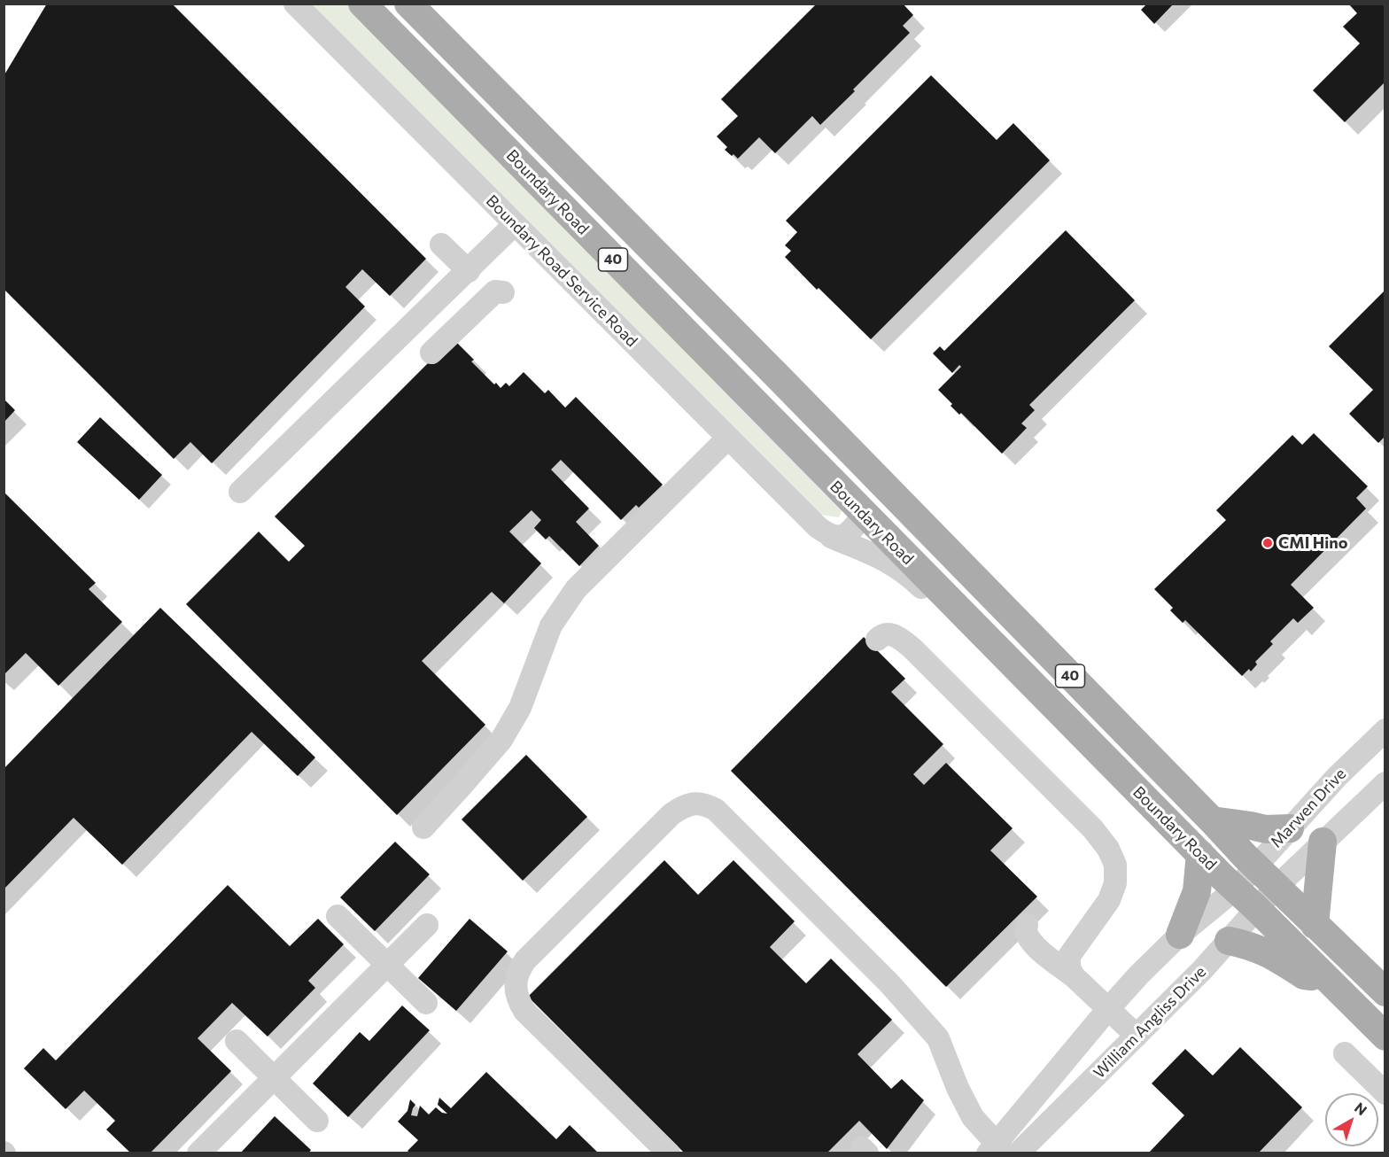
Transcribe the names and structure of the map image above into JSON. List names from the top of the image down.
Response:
{
  "streets": {
    "main road": ["Boundary Road", "40"],
    "street": ["Boundary Road Service Road", "Marwen Drive", "William Angliss Drive"]
  },
  "crossings": [
    ["Boundary Road", "Boundary Road Service Road"],
    ["Boundary Road", "Marwen Drive"],
    ["Boundary Road", "William Angliss Drive"],
    ["Marwen Drive", "William Angliss Drive"]
  ],
  "places": ["CMI Hino"],
  "north": "top right"
}
